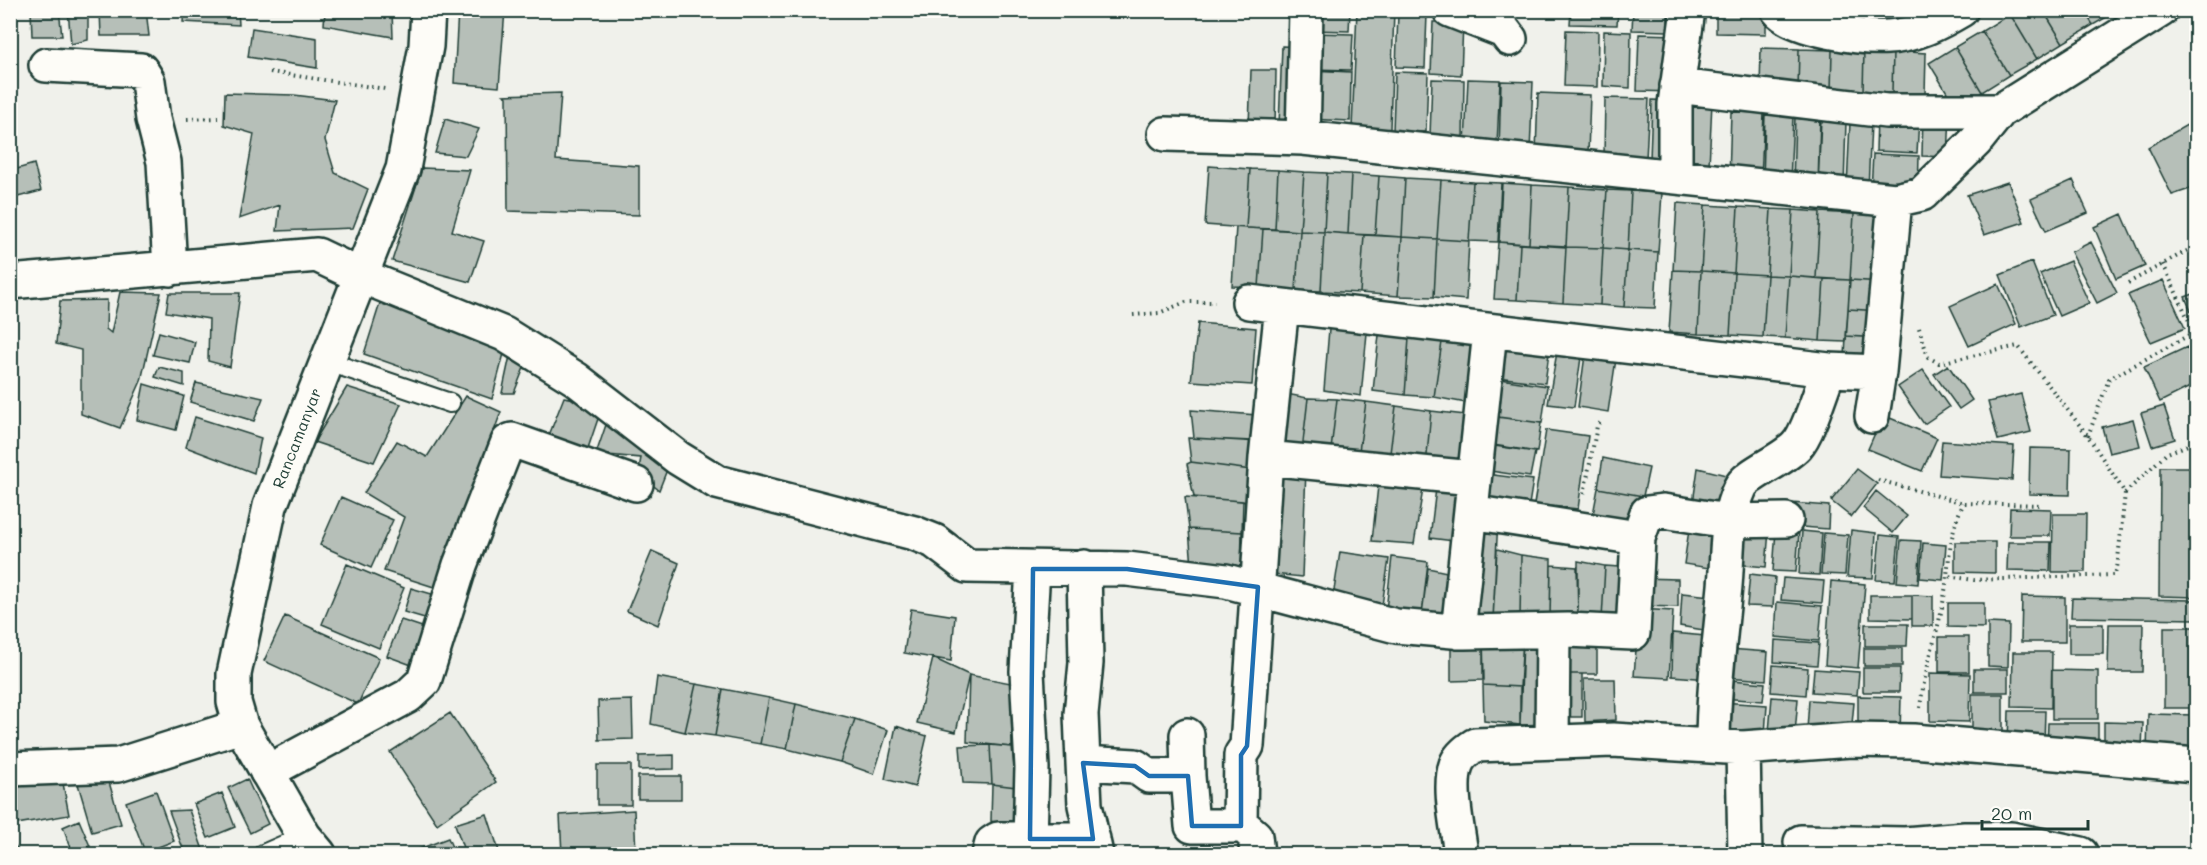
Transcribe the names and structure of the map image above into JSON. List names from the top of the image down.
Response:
{
  "streets": {
    "street": ["Rancamanyar"]
  },
  "scale_bar": "20 m"
}
